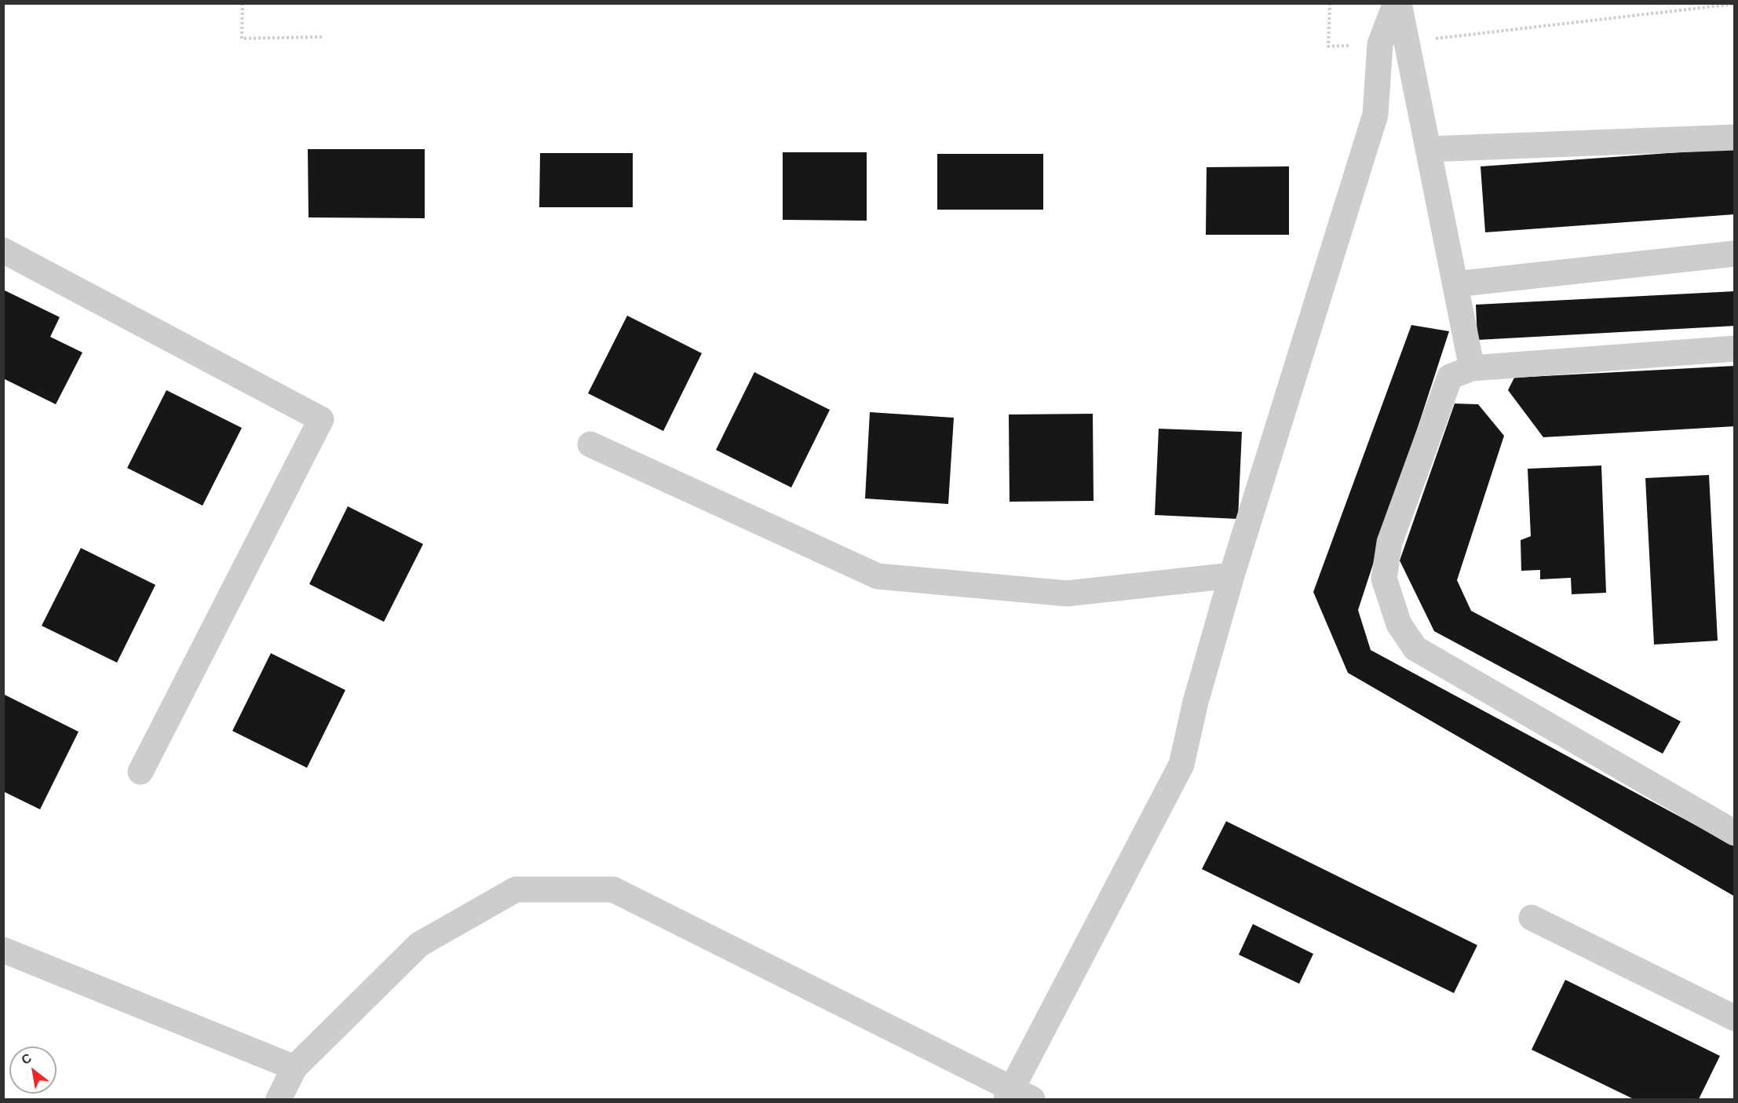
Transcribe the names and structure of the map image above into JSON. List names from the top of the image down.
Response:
{
  "north": "top left"
}
